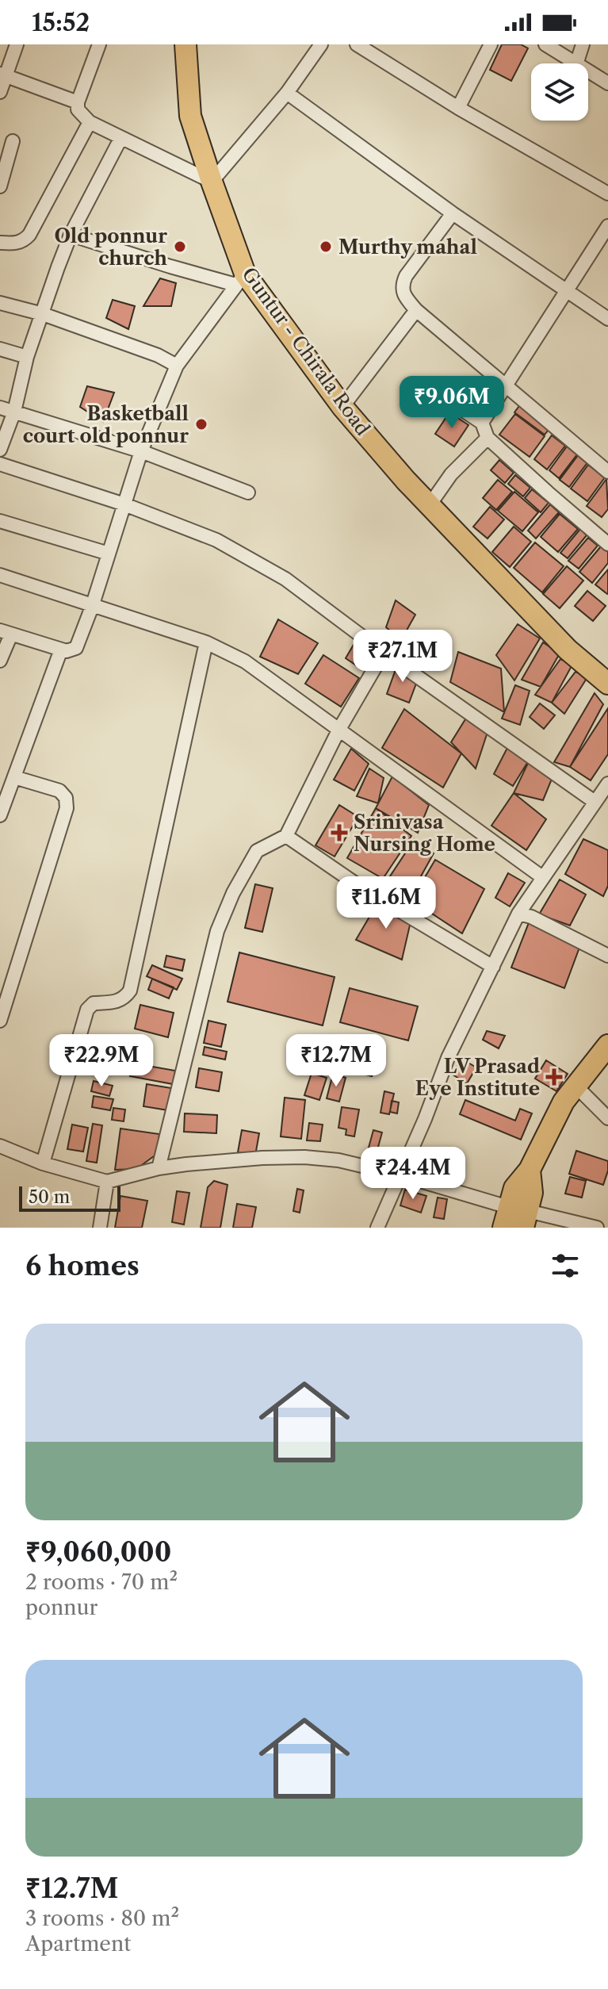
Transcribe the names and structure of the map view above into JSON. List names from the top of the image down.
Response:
{
  "streets": {
    "main road": ["Guntur - Chirala Road"]
  },
  "places": {
    "other": ["Old ponnur church", "Murthy mahal", "Basketball court old ponnur"],
    "health": ["Srinivasa Nursing Home", "LV Prasad Eye Institute"]
  },
  "scale_bar": "50 m",
  "page": {
    "status": "15:52",
    "price": [
      "₹9.06M",
      "₹27.1M",
      "₹11.6M",
      "₹22.9M",
      "₹12.7M",
      "₹24.4M"
    ],
    "scale": "50 m",
    "heading": "6 homes",
    "list": [
      {
        "name": "₹9,060,000",
        "note": "2 rooms · 70 m² · ponnur"
      },
      {
        "name": "₹12.7M",
        "note": "3 rooms · 80 m² · Apartment"
      }
    ]
  }
}
